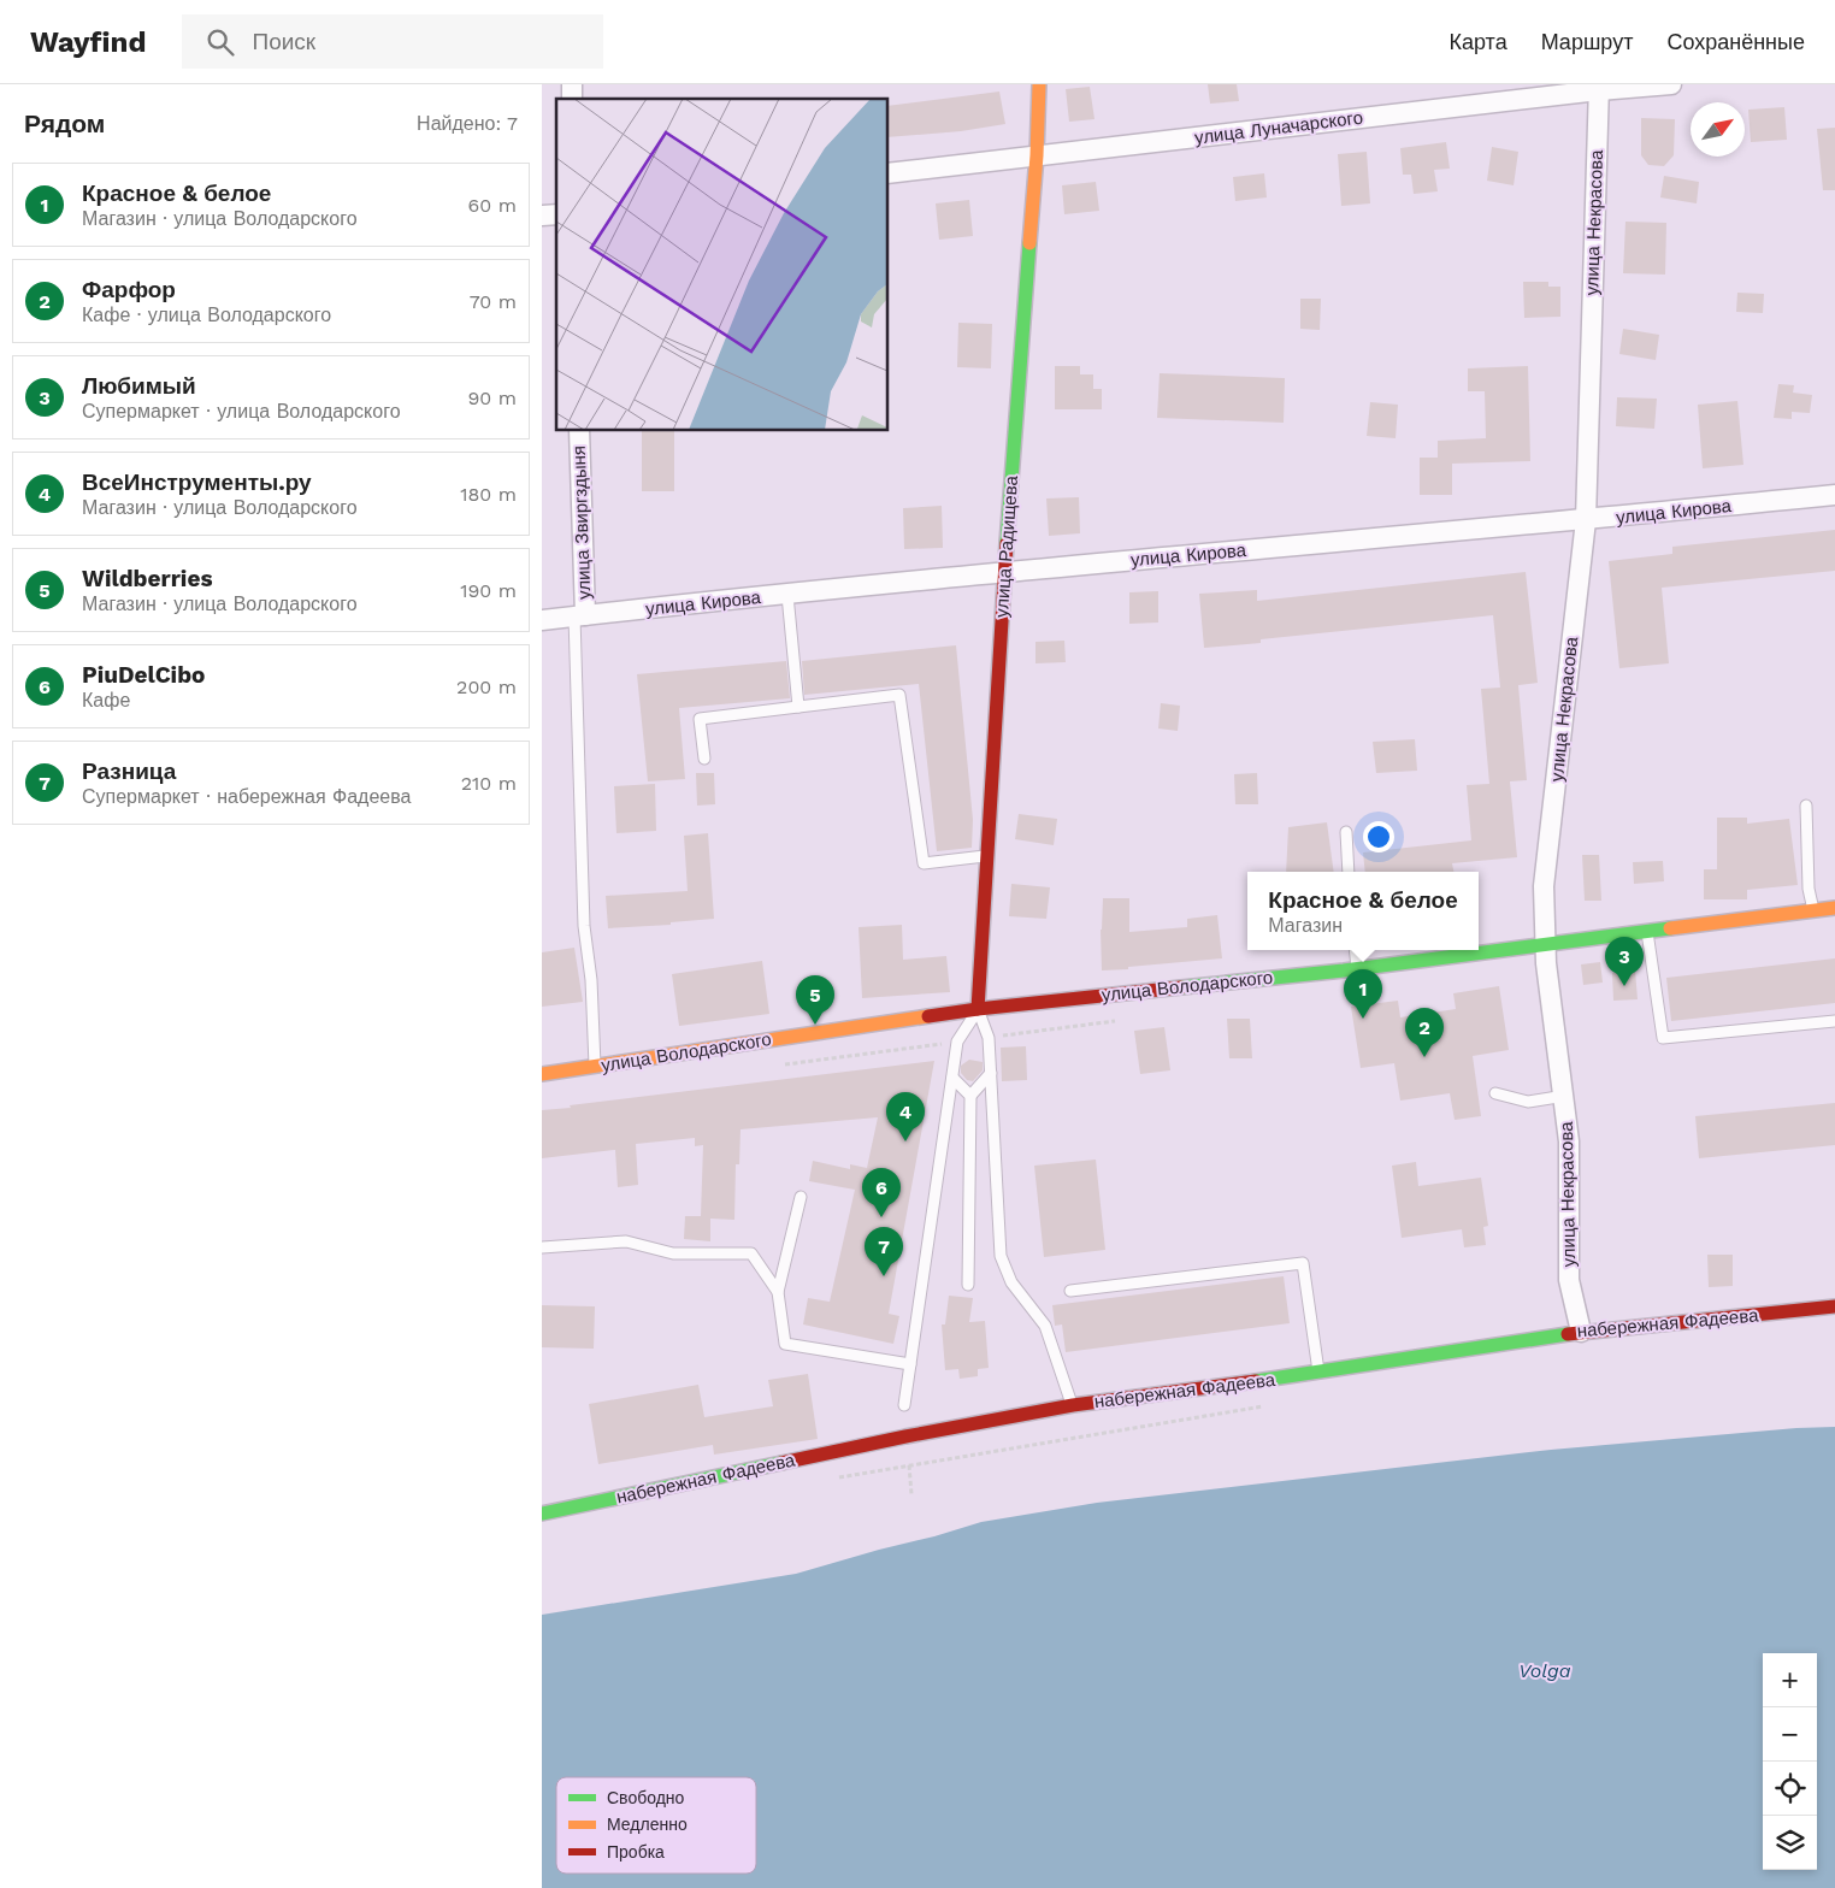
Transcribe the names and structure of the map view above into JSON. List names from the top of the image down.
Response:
{
  "streets": {
    "street": [
      "улица Луначарского",
      "улица Некрасова",
      "улица Кирова",
      "улица Звиргздыня",
      "улица Радищева",
      "улица Володарского",
      "набережная Фадеева"
    ]
  },
  "crossings": [
    ["улица Луначарского", "улица Некрасова"],
    ["улица Луначарского", "улица Радищева"],
    ["улица Некрасова", "улица Кирова"],
    ["улица Некрасова", "улица Володарского"],
    ["улица Некрасова", "набережная Фадеева"],
    ["улица Кирова", "улица Звиргздыня"],
    ["улица Кирова", "улица Радищева"],
    ["улица Радищева", "улица Володарского"]
  ],
  "water": ["Volga"],
  "legend": ["Свободно", "Медленно", "Пробка"],
  "north": "top right",
  "page": {
    "header": "Wayfind",
    "search": "Поиск",
    "nav": ["Карта", "Маршрут", "Сохранённые"],
    "heading": ["Рядом", "Найдено: 7"],
    "list": [
      {
        "mark": "1",
        "name": "Красное & белое",
        "note": "Магазин · улица Володарского",
        "value": "60 m"
      },
      {
        "mark": "2",
        "name": "Фарфор",
        "note": "Кафе · улица Володарского",
        "value": "70 m"
      },
      {
        "mark": "3",
        "name": "Любимый",
        "note": "Супермаркет · улица Володарского",
        "value": "90 m"
      },
      {
        "mark": "4",
        "name": "ВсеИнструменты.ру",
        "note": "Магазин · улица Володарского",
        "value": "180 m"
      },
      {
        "mark": "5",
        "name": "Wildberries",
        "note": "Магазин · улица Володарского",
        "value": "190 m"
      },
      {
        "mark": "6",
        "name": "PiuDelCibo",
        "note": "Кафе",
        "value": "200 m"
      },
      {
        "mark": "7",
        "name": "Разница",
        "note": "Супермаркет · набережная Фадеева",
        "value": "210 m"
      }
    ],
    "popup": ["Красное & белое", "Магазин"],
    "pins": [
      "3",
      "1",
      "5",
      "2",
      "4",
      "6",
      "7"
    ],
    "map_buttons": ["+", "−"]
  }
}
